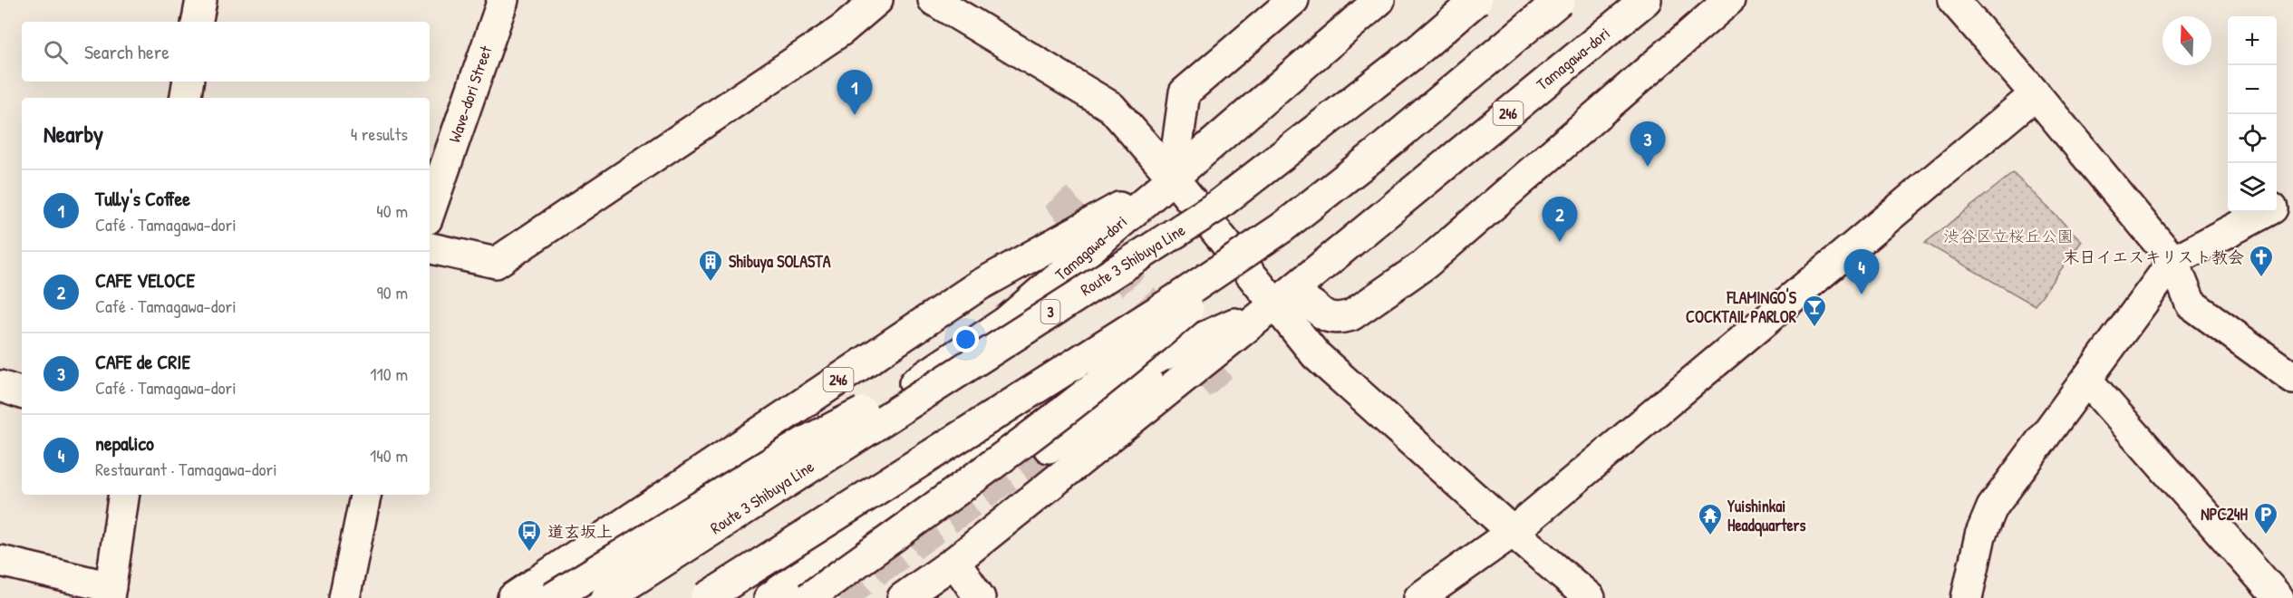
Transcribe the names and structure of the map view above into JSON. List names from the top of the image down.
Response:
{
  "streets": {
    "main road": [
      "Tamagawa-dori",
      "Wave-dori Street",
      "246",
      "Route 3 Shibuya Line",
      "3"
    ]
  },
  "crossings": [
    ["Tamagawa-dori", "246"]
  ],
  "parks": ["渋谷区立桜丘公園"],
  "places": {
    "church": ["末日イエスキリスト教会"],
    "building": ["Shibuya SOLASTA"],
    "bar": ["FLAMINGO'S COCKTAIL PARLOR"],
    "parking": ["NPC24H"],
    "temple": ["Yuishinkai Headquarters"],
    "bus stop": ["道玄坂上"]
  },
  "north": "top",
  "page": {
    "map_buttons": ["+", "−"],
    "search": "Search here",
    "pins": [
      "1",
      "3",
      "2",
      "4"
    ],
    "heading": ["Nearby", "4 results"],
    "list": [
      {
        "mark": "1",
        "name": "Tully's Coffee",
        "note": "Café · Tamagawa-dori",
        "value": "40 m"
      },
      {
        "mark": "2",
        "name": "CAFE VELOCE",
        "note": "Café · Tamagawa-dori",
        "value": "90 m"
      },
      {
        "mark": "3",
        "name": "CAFE de CRIE",
        "note": "Café · Tamagawa-dori",
        "value": "110 m"
      },
      {
        "mark": "4",
        "name": "nepalico",
        "note": "Restaurant · Tamagawa-dori",
        "value": "140 m"
      }
    ]
  }
}
